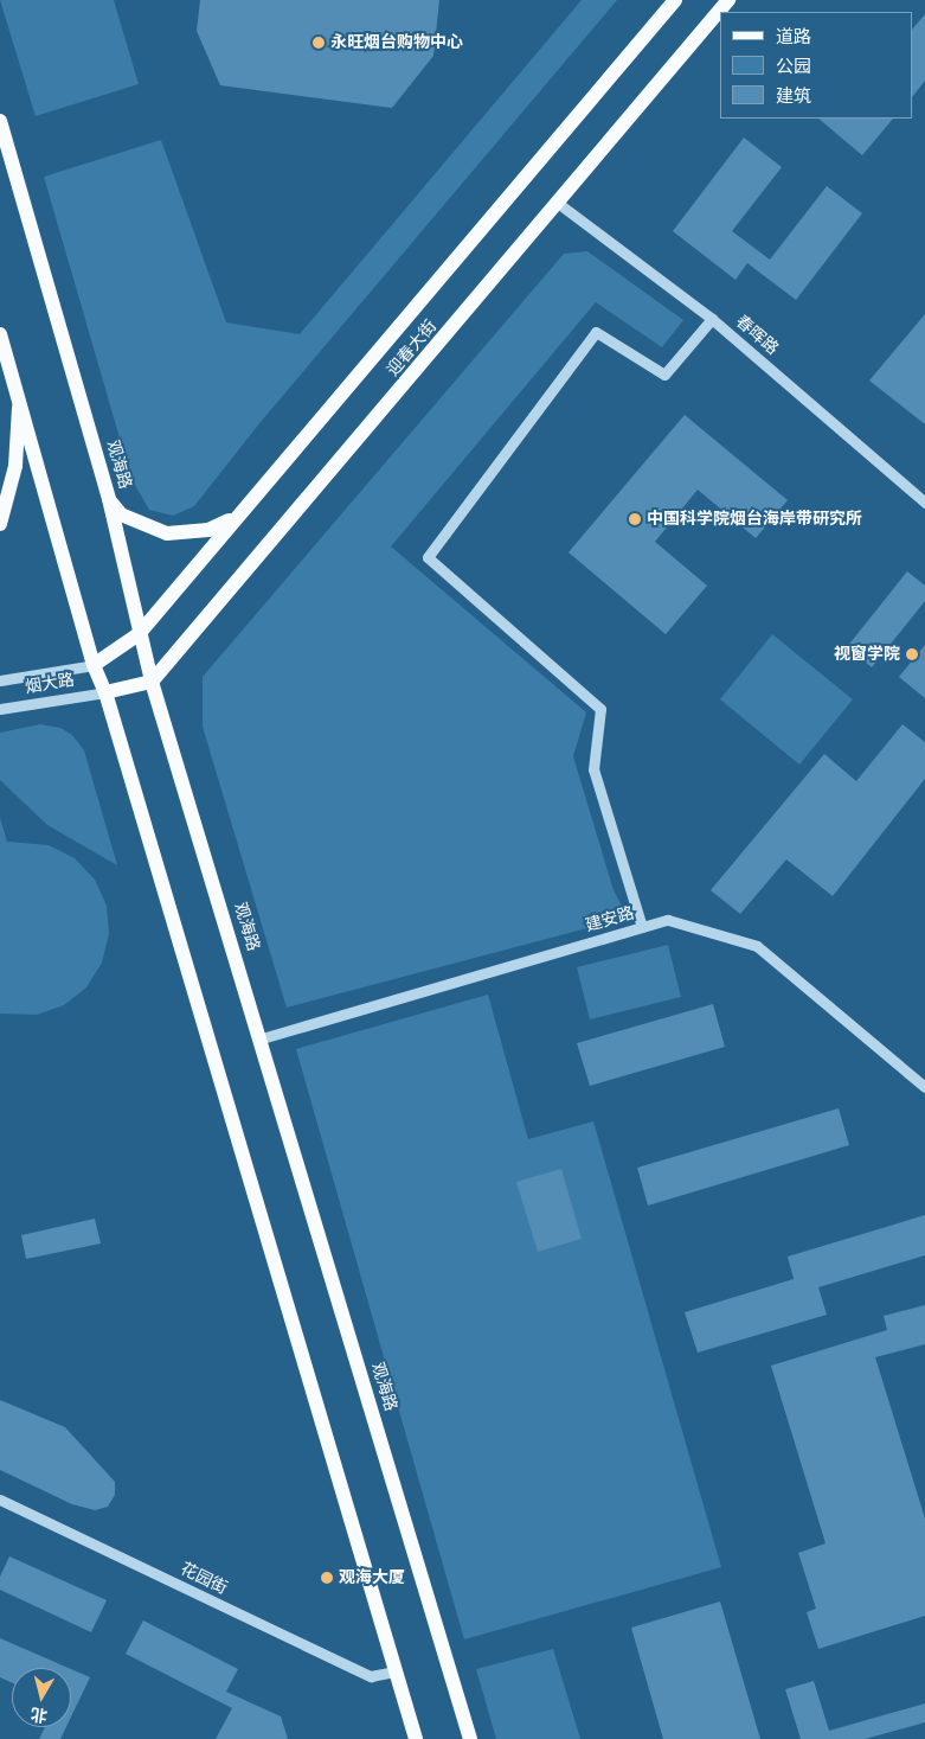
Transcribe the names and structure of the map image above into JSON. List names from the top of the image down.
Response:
{
  "streets": {
    "main road": ["迎春大街", "观海路"],
    "street": [
      "春晖路",
      "烟大路",
      "建安路",
      "花园街"
    ]
  },
  "crossings": [
    ["春晖路", "迎春大街"],
    ["迎春大街", "观海路"],
    ["迎春大街", "烟大路"],
    ["观海路", "建安路"]
  ],
  "places": [
    "永旺烟台购物中心",
    "中国科学院烟台海岸带研究所",
    "视窗学院",
    "观海大厦"
  ],
  "legend": ["道路", "公园", "建筑"],
  "north": "bottom"
}
